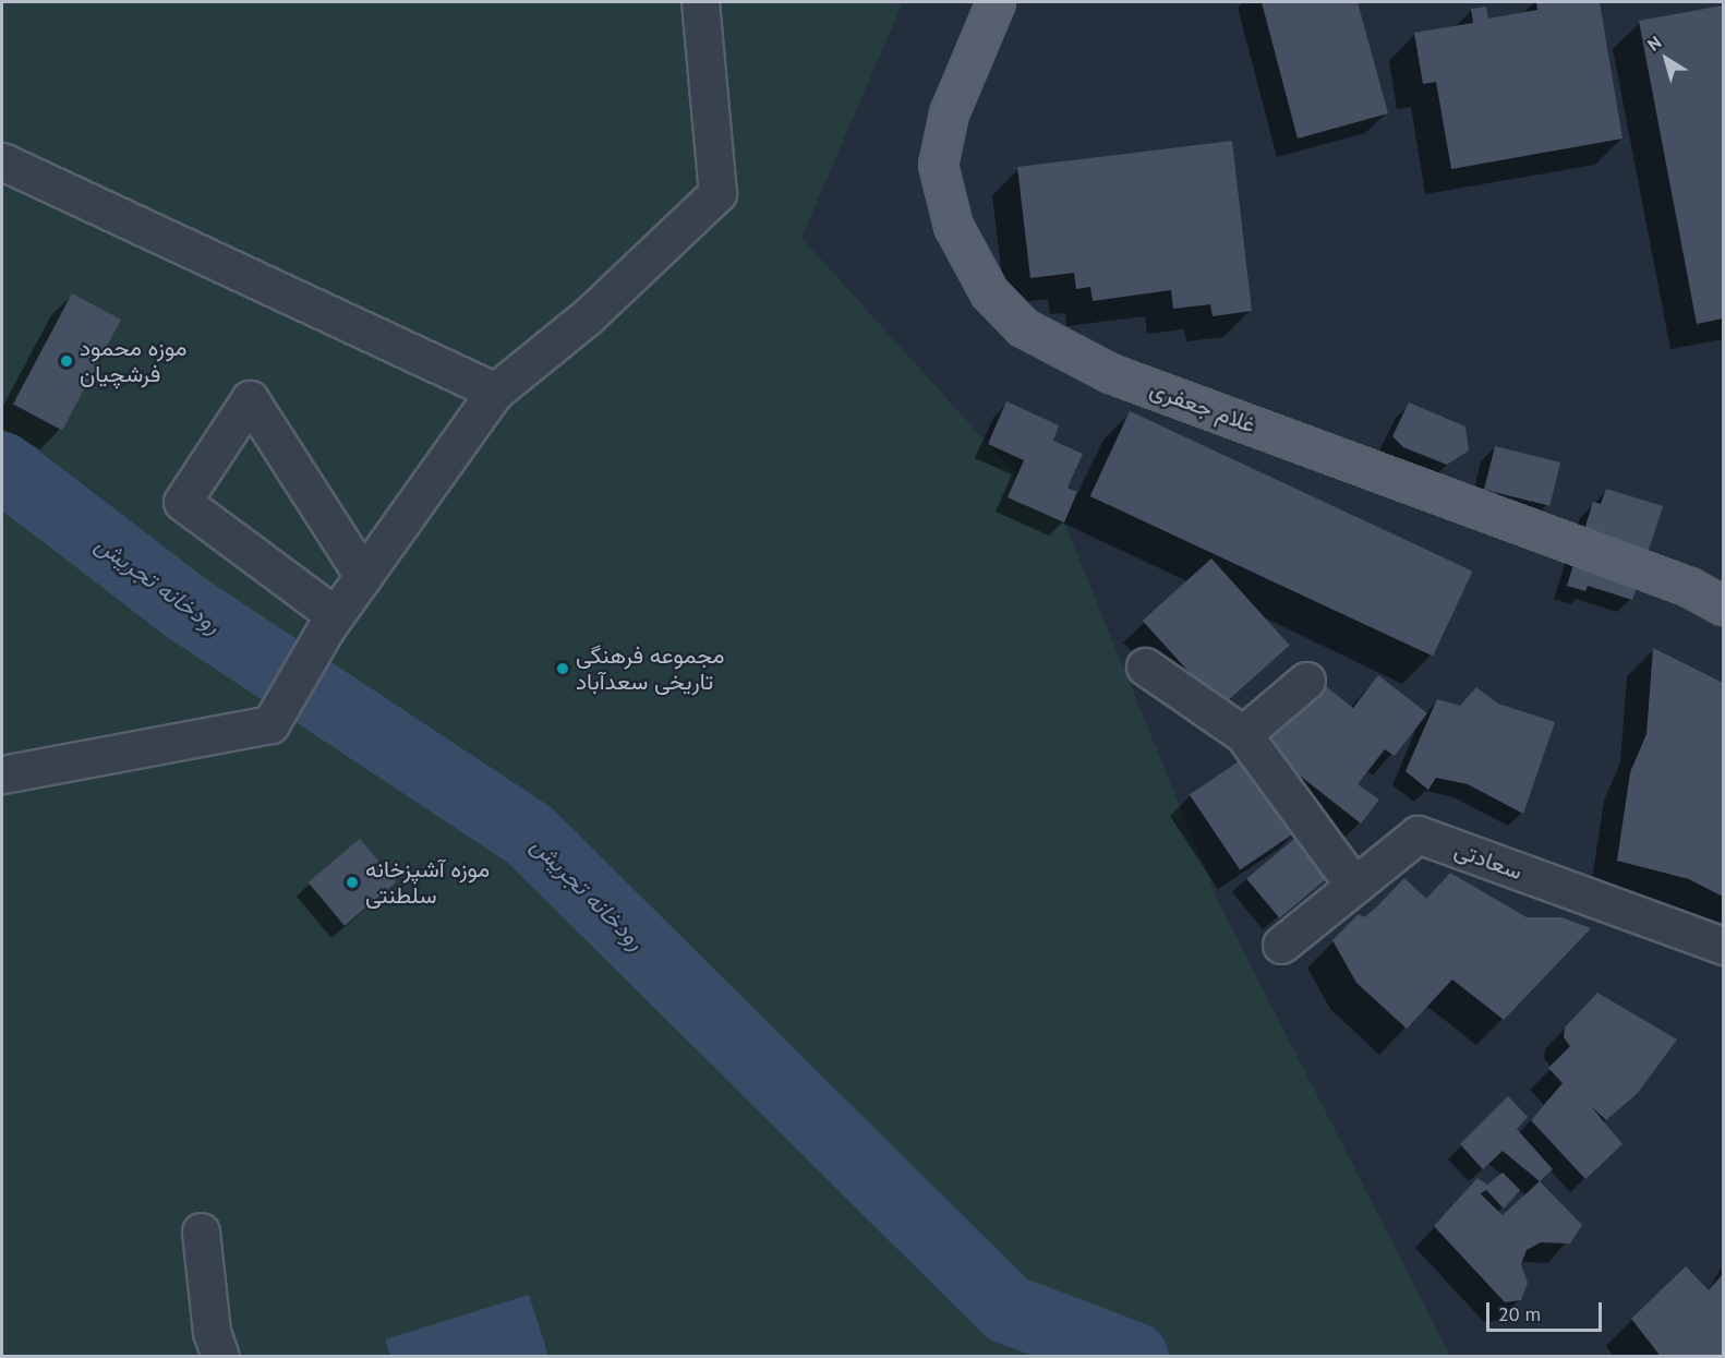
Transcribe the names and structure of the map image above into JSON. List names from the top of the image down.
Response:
{
  "streets": {
    "main road": ["غلام جعفری"],
    "street": ["سعادتی"]
  },
  "water": ["رودخانه تجریش"],
  "places": ["موزه محمود فرشچیان", "مجموعه فرهنگی تاریخی سعدآباد", "موزه آشپزخانه سلطنتی"],
  "scale_bar": "20 m",
  "north": "top left"
}
